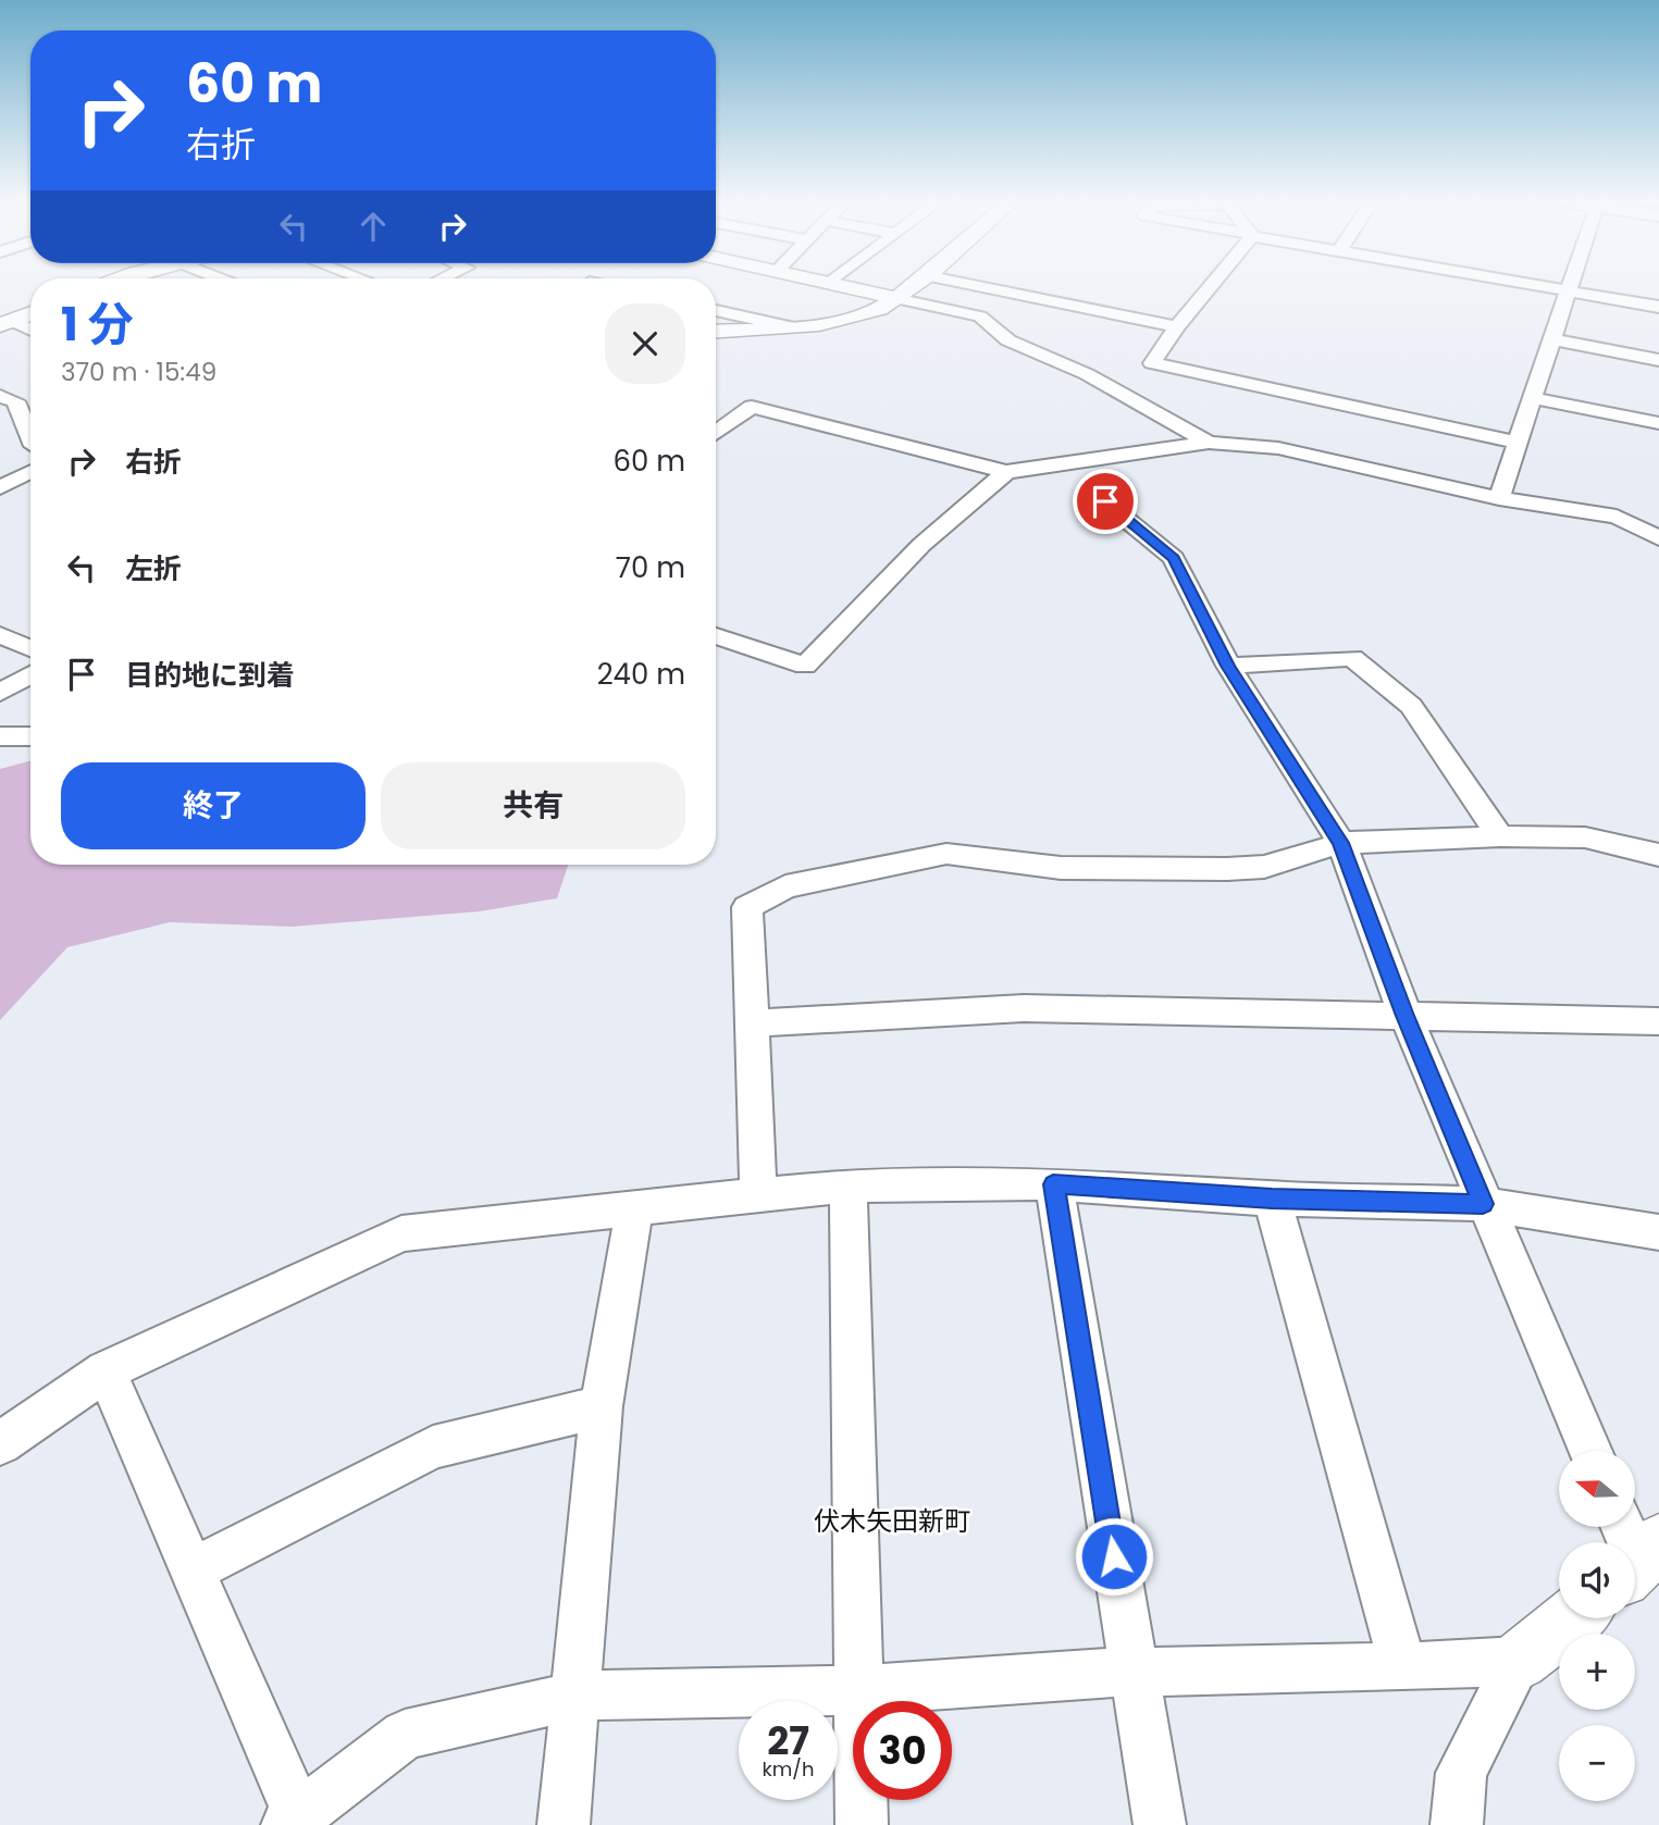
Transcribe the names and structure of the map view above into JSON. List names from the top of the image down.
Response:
{
  "districts": ["伏木矢田新町"],
  "north": "left",
  "page": {
    "turn": ["60 m", "右折"],
    "heading": ["1 分", "370 m · 15:49"],
    "list": [
      {
        "name": "右折",
        "value": "60 m"
      },
      {
        "name": "左折",
        "value": "70 m"
      },
      {
        "name": "目的地に到着",
        "value": "240 m"
      }
    ],
    "buttons": ["終了", "共有"],
    "map_buttons": ["+", "−"],
    "speed": "27 km/h",
    "limit": "30"
  }
}
